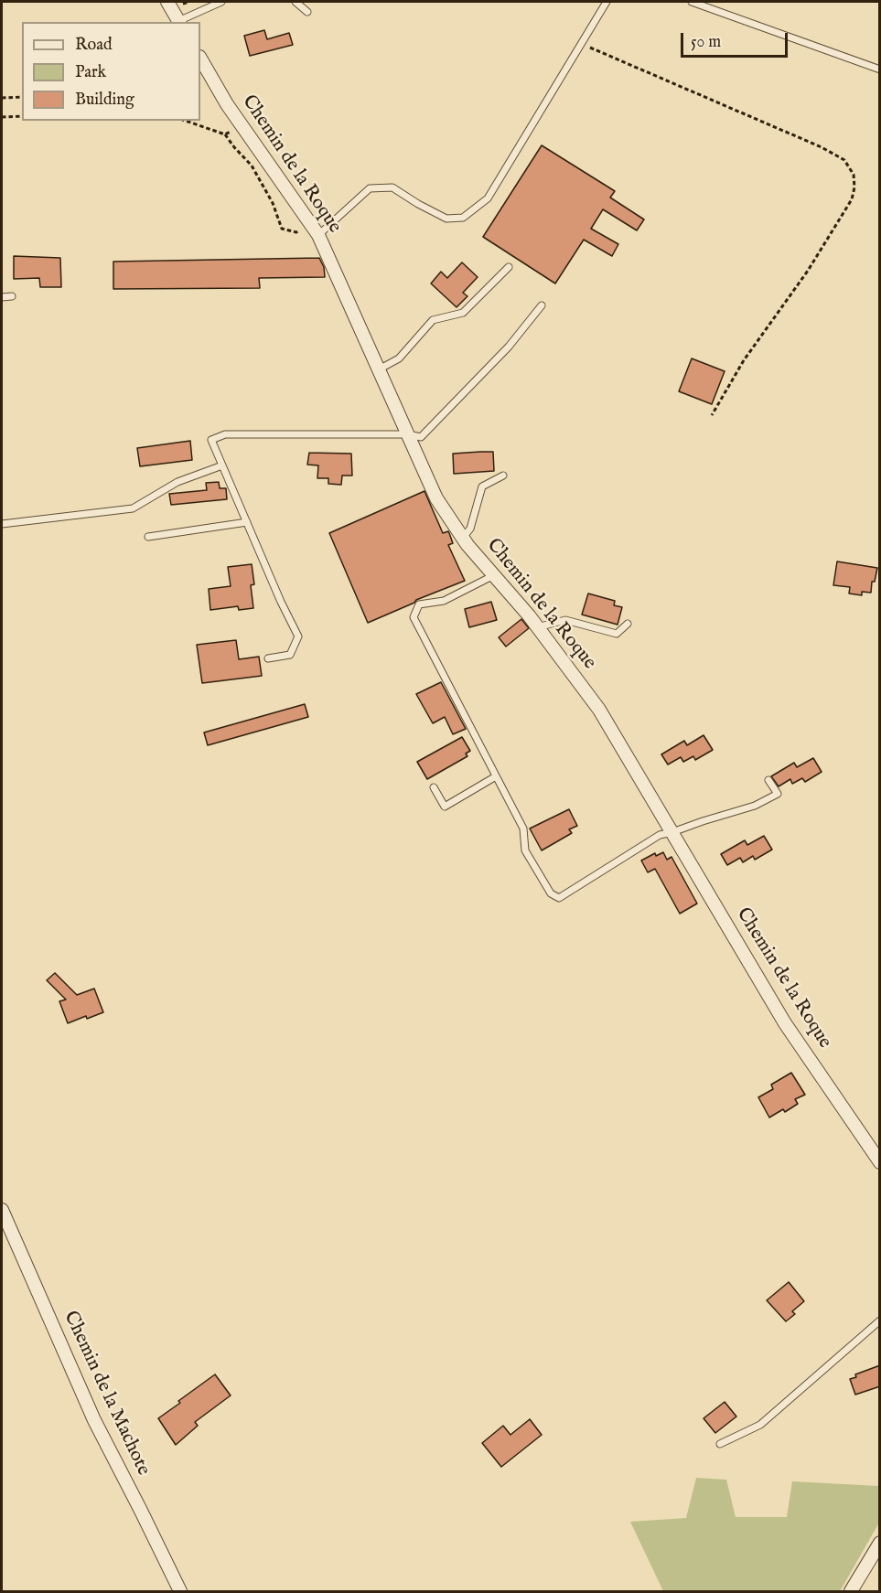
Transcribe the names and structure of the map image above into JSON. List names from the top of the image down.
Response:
{
  "streets": {
    "street": ["Chemin de la Roque", "Chemin de la Machote"]
  },
  "legend": ["Road", "Park", "Building"],
  "scale_bar": "50 m"
}
